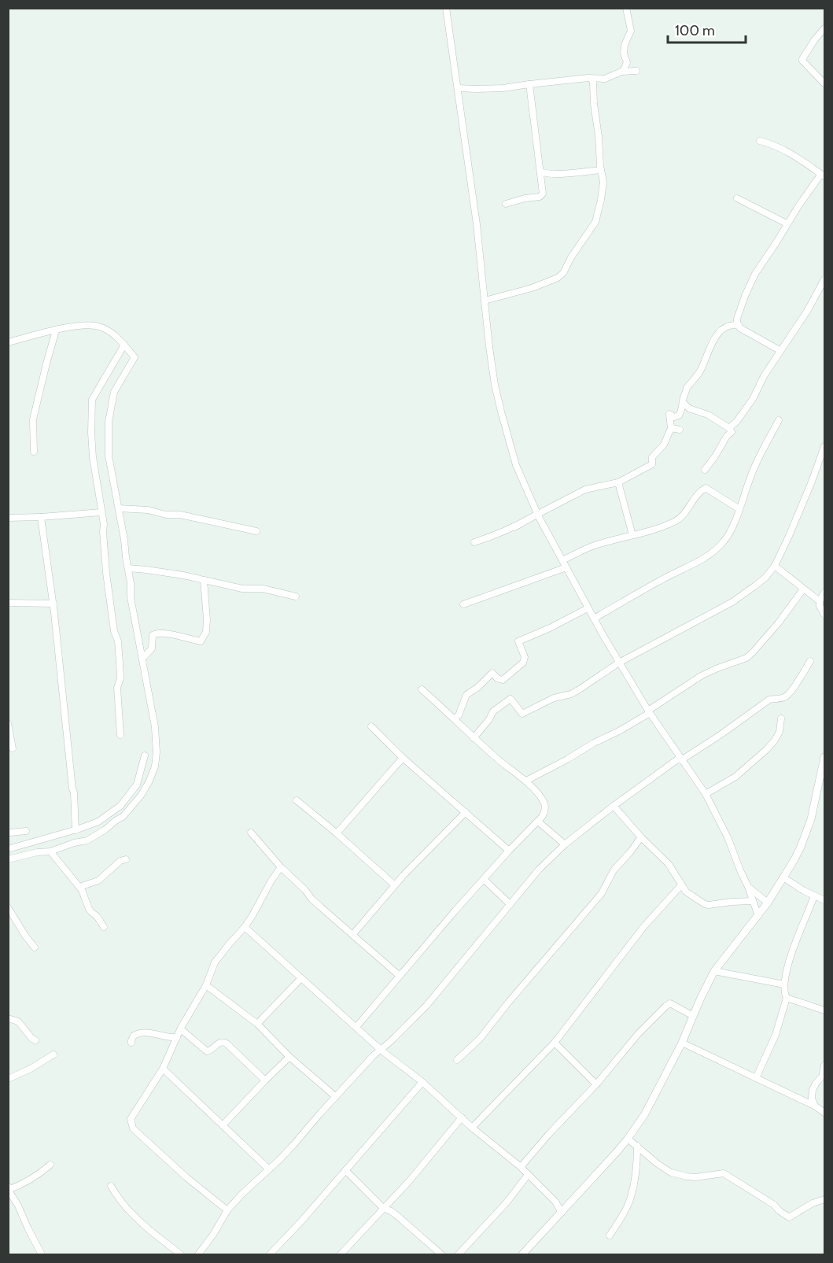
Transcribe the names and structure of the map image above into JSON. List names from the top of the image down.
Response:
{
  "scale_bar": "100 m"
}
